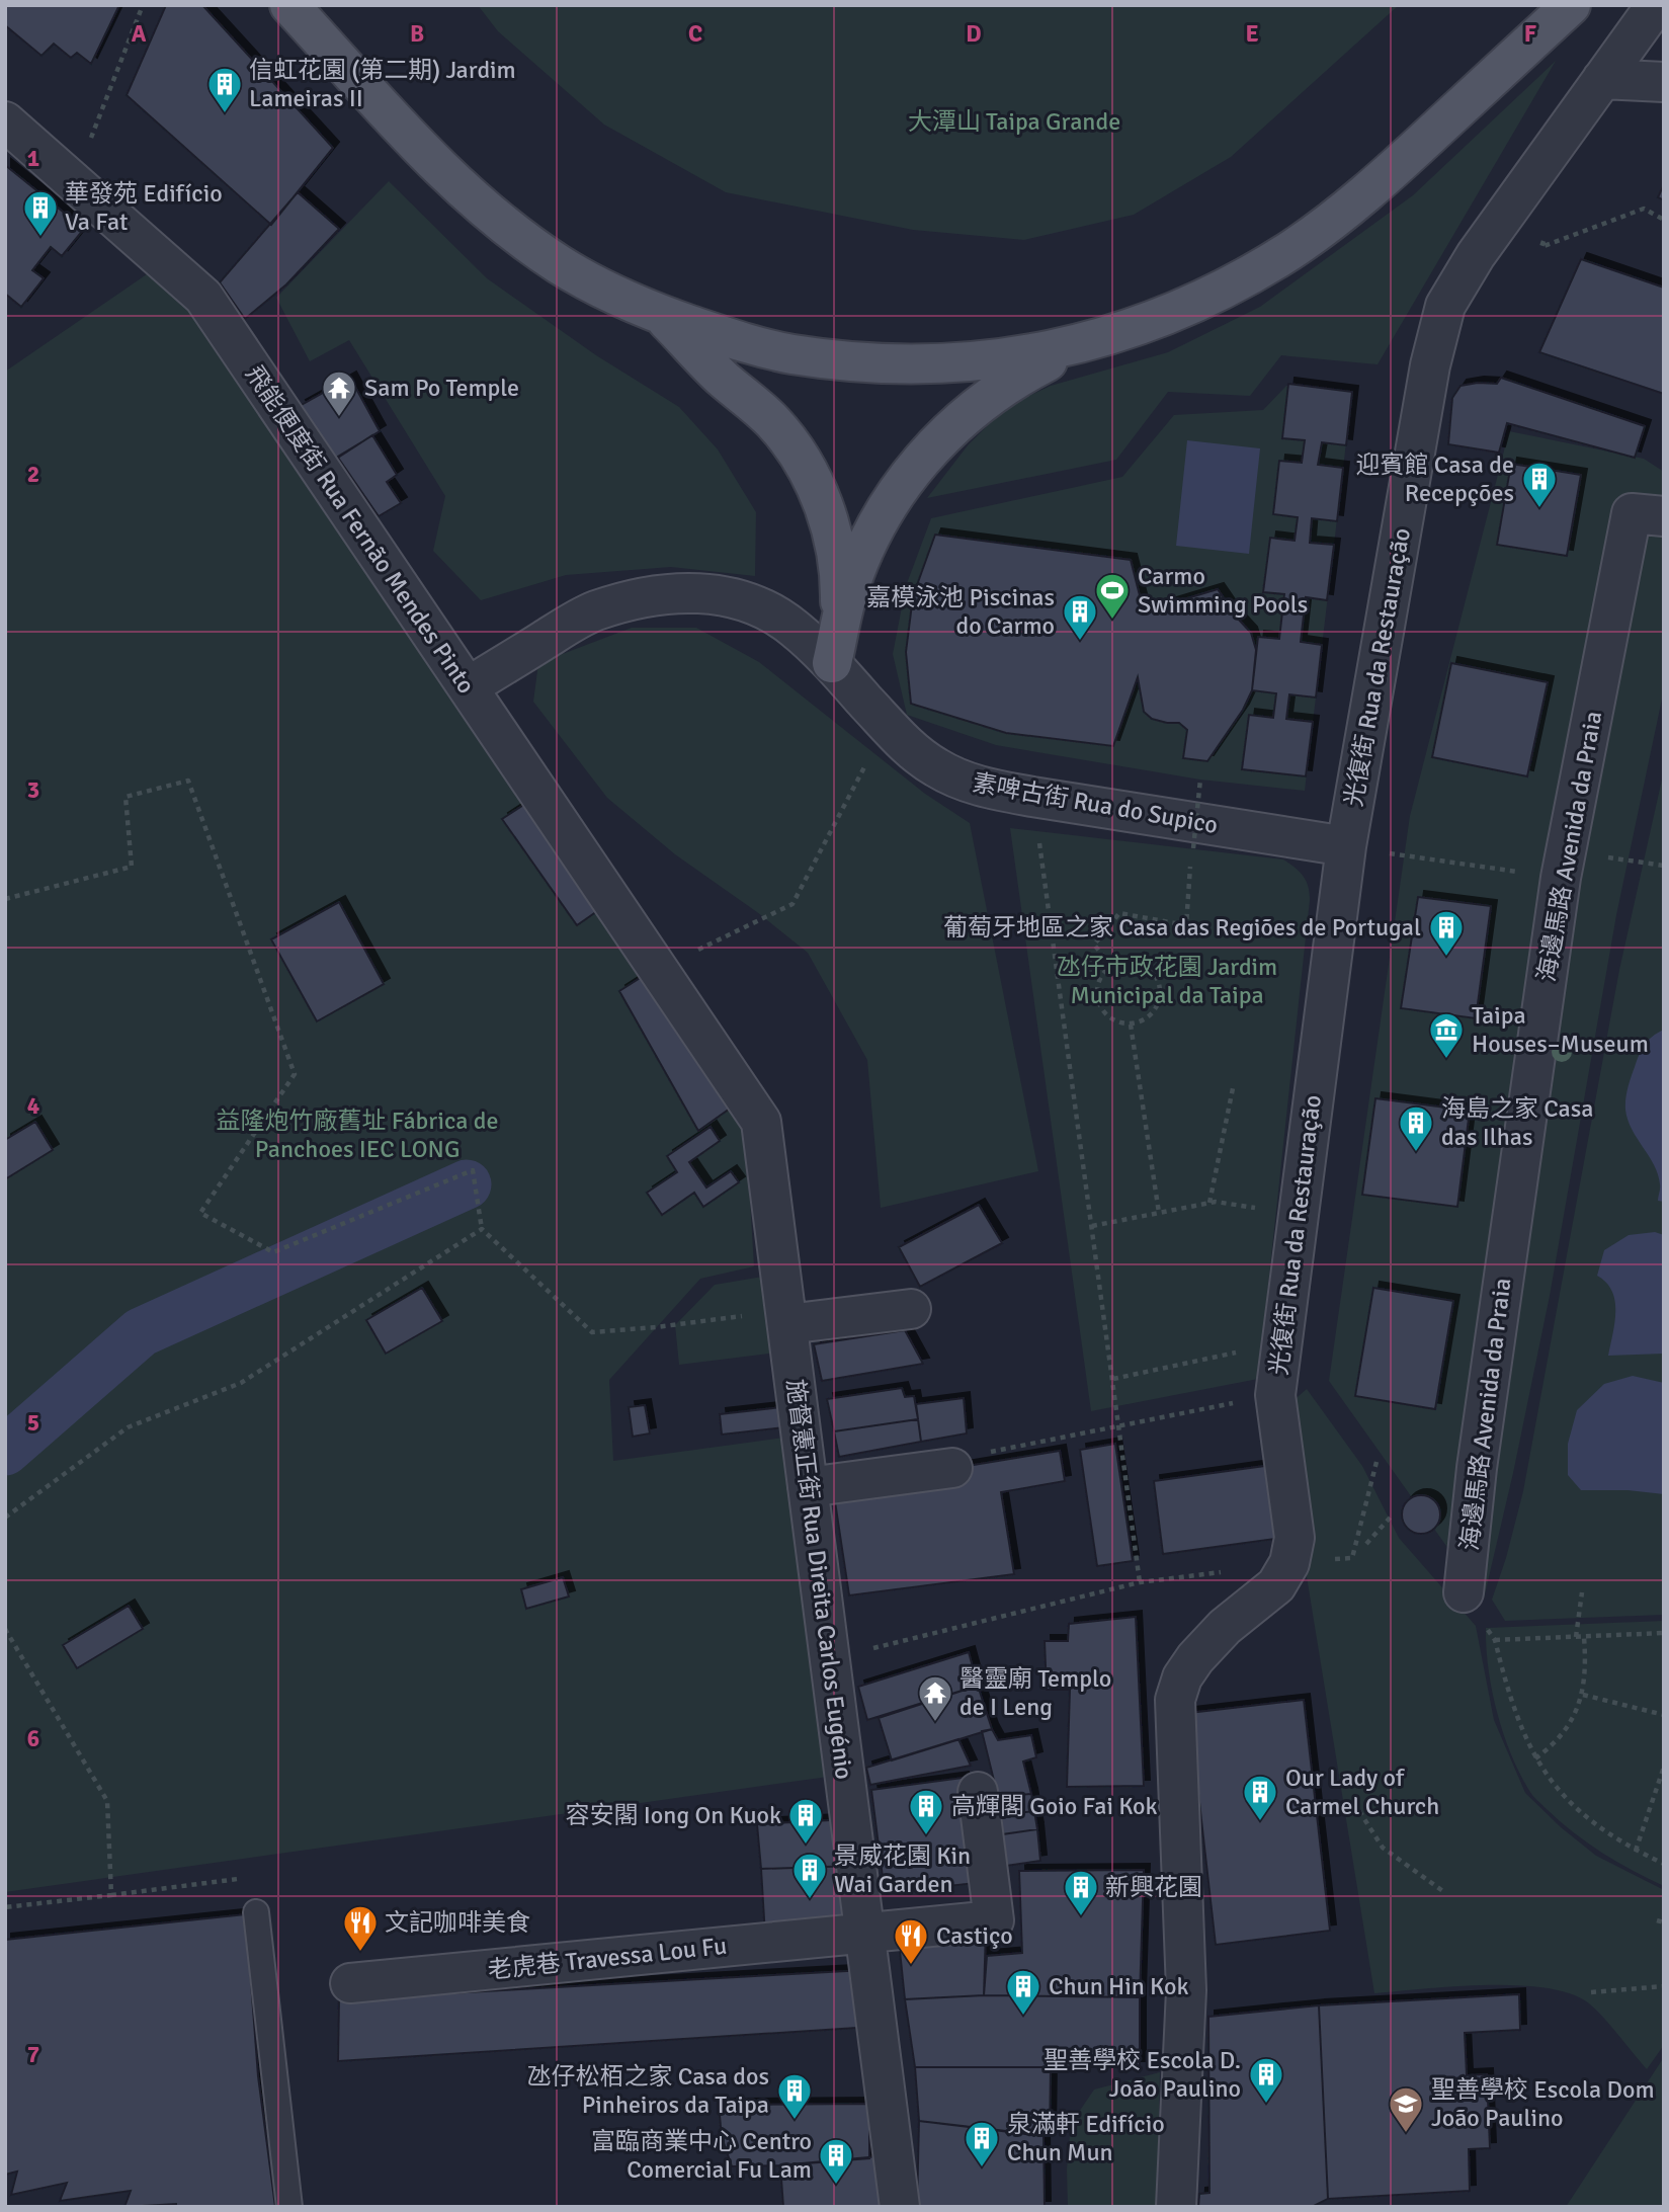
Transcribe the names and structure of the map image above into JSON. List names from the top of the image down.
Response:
{
  "streets": {
    "street": [
      "飛能便度街 Rua Fernão Mendes Pinto",
      "光復街 Rua da Restauração",
      "素啤古街 Rua do Supico",
      "海邊馬路 Avenida da Praia",
      "施督憲正街 Rua Direita Carlos Eugénio",
      "老虎巷 Travessa Lou Fu"
    ]
  },
  "crossings": [
    ["飛能便度街 Rua Fernão Mendes Pinto", "素啤古街 Rua do Supico"],
    ["飛能便度街 Rua Fernão Mendes Pinto", "施督憲正街 Rua Direita Carlos Eugénio"],
    ["光復街 Rua da Restauração", "素啤古街 Rua do Supico"],
    ["施督憲正街 Rua Direita Carlos Eugénio", "老虎巷 Travessa Lou Fu"]
  ],
  "parks": ["大潭山 Taipa Grande", "氹仔市政花園 Jardim Municipal da Taipa", "益隆炮竹廠舊址 Fábrica de Panchoes IEC LONG"],
  "places": {
    "building": [
      "信虹花園 (第二期) Jardim Lameiras II",
      "華發苑 Edifício Va Fat",
      "迎賓館 Casa de Recepções",
      "嘉模泳池 Piscinas do Carmo",
      "葡萄牙地區之家 Casa das Regiões de Portugal",
      "海島之家 Casa das Ilhas",
      "Our Lady of Carmel Church",
      "高輝閣 Goio Fai Kok",
      "容安閣 Iong On Kuok",
      "景威花園 Kin Wai Garden",
      "新興花園",
      "Chun Hin Kok",
      "聖善學校 Escola D. João Paulino",
      "氹仔松栢之家 Casa dos Pinheiros da Taipa",
      "泉滿軒 Edifício Chun Mun",
      "富臨商業中心 Centro Comercial Fu Lam"
    ],
    "temple": ["Sam Po Temple", "醫靈廟 Templo de I Leng"],
    "sports": ["Carmo Swimming Pools"],
    "museum": ["Taipa Houses–Museum"],
    "restaurant": ["文記咖啡美食", "Castiço"],
    "school or university": ["聖善學校 Escola Dom João Paulino"]
  },
  "grid": {
    "columns": [
      "A",
      "B",
      "C",
      "D",
      "E",
      "F"
    ],
    "rows": [
      "1",
      "2",
      "3",
      "4",
      "5",
      "6",
      "7"
    ]
  }
}
